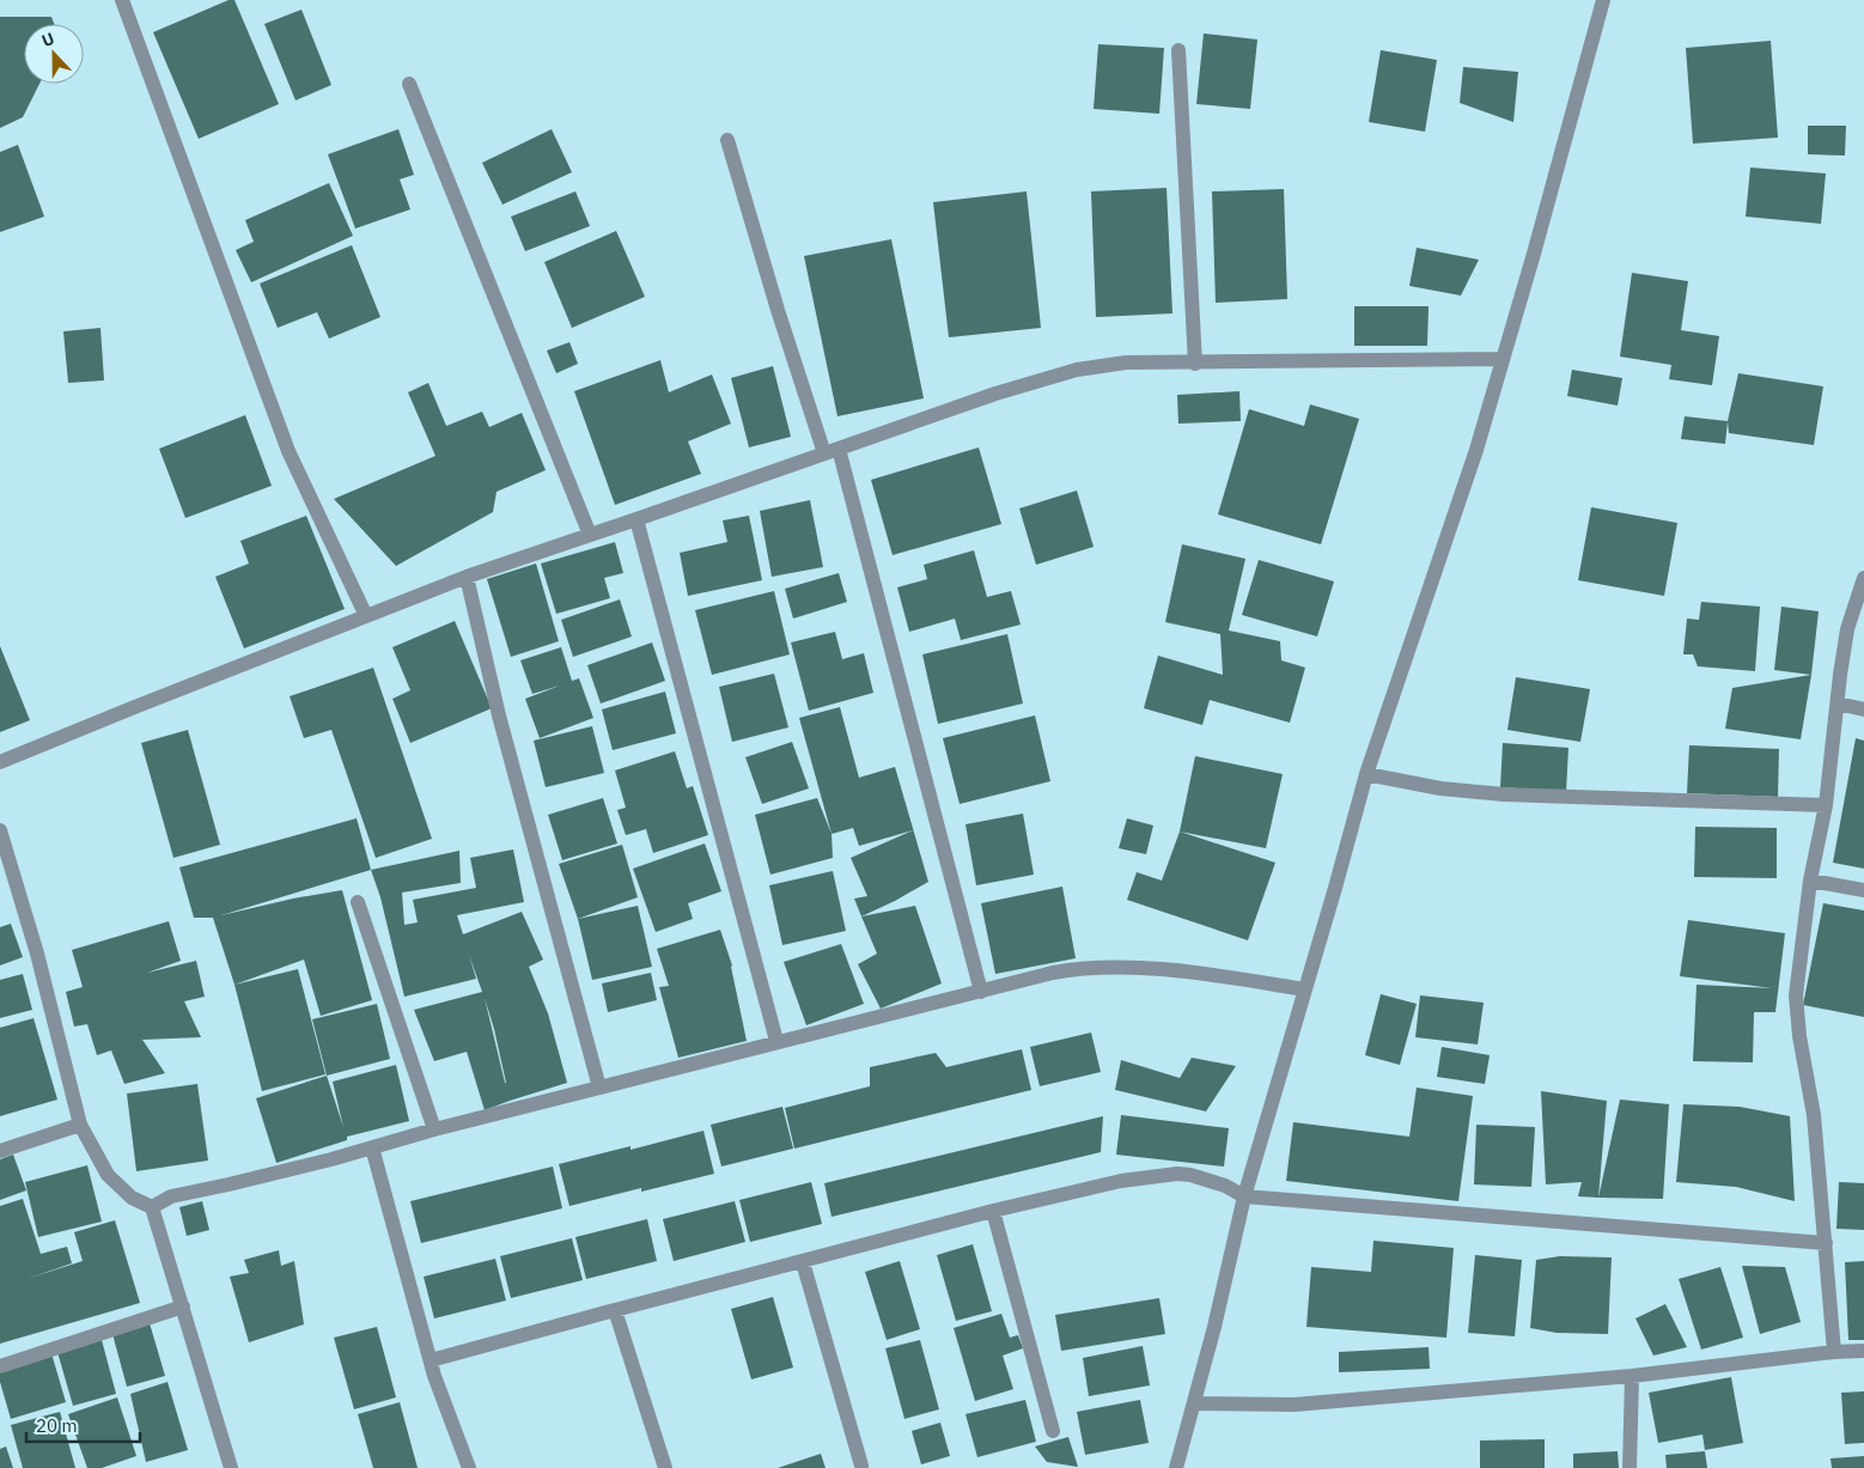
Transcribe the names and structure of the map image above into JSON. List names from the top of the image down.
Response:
{
  "scale_bar": "20 m",
  "north": "top"
}
